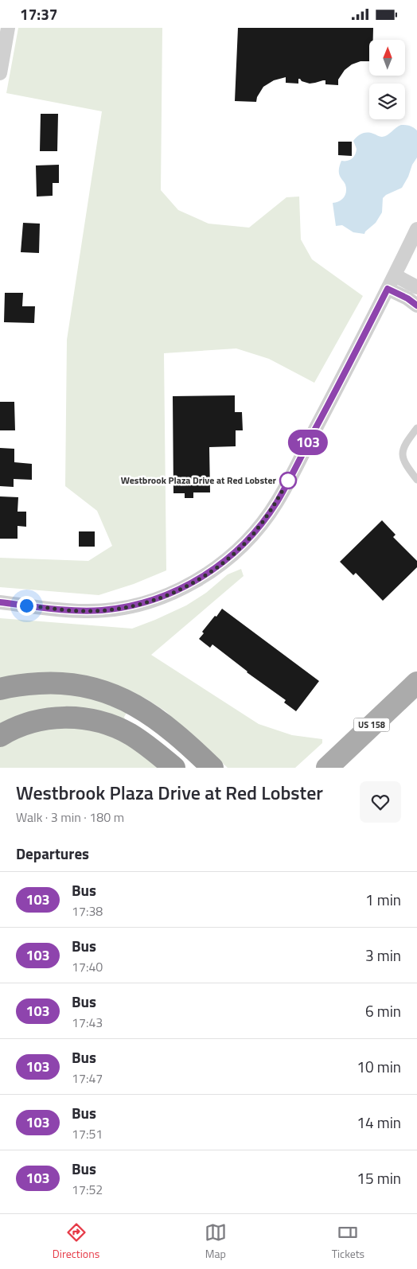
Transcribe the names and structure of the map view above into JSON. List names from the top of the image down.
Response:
{
  "streets": {
    "main road": ["US 158"]
  },
  "places": ["Westbrook Plaza Drive at Red Lobster"],
  "lines": ["bus line 103"],
  "north": "top",
  "page": {
    "status": "17:37",
    "on_map": "103",
    "heading": [
      ["Westbrook Plaza Drive at Red Lobster", "Walk · 3 min · 180 m"],
      "Departures"
    ],
    "list": [
      {
        "mark": "103",
        "name": "Bus",
        "note": "17:38",
        "value": "1 min"
      },
      {
        "mark": "103",
        "name": "Bus",
        "note": "17:40",
        "value": "3 min"
      },
      {
        "mark": "103",
        "name": "Bus",
        "note": "17:43",
        "value": "6 min"
      },
      {
        "mark": "103",
        "name": "Bus",
        "note": "17:47",
        "value": "10 min"
      },
      {
        "mark": "103",
        "name": "Bus",
        "note": "17:51",
        "value": "14 min"
      },
      {
        "mark": "103",
        "name": "Bus",
        "note": "17:52",
        "value": "15 min"
      }
    ],
    "tabs": ["Directions", "Map", "Tickets"]
  }
}
